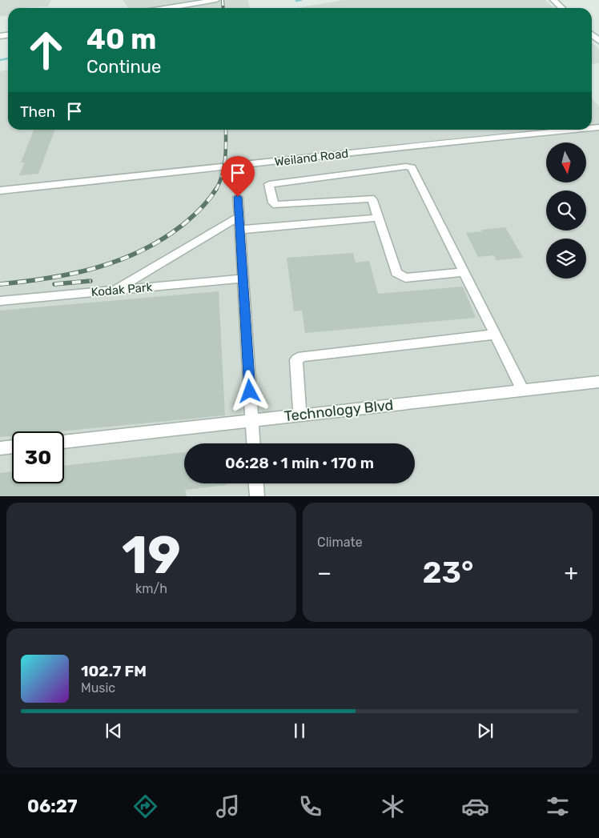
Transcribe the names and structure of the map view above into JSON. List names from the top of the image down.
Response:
{
  "streets": {
    "street": ["Weiland Road", "Kodak Park", "Technology Blvd"]
  },
  "north": "bottom",
  "page": {
    "turn": ["40 m", "Continue"],
    "then": "Then",
    "limit": "30",
    "trip": "06:28 · 1 min · 170 m",
    "tile": [
      ["19", "km/h"],
      "Climate"
    ],
    "heat": ["−", "23°", "+"],
    "song": ["102.7 FM", "Music"],
    "tabs": "06:27"
  }
}
